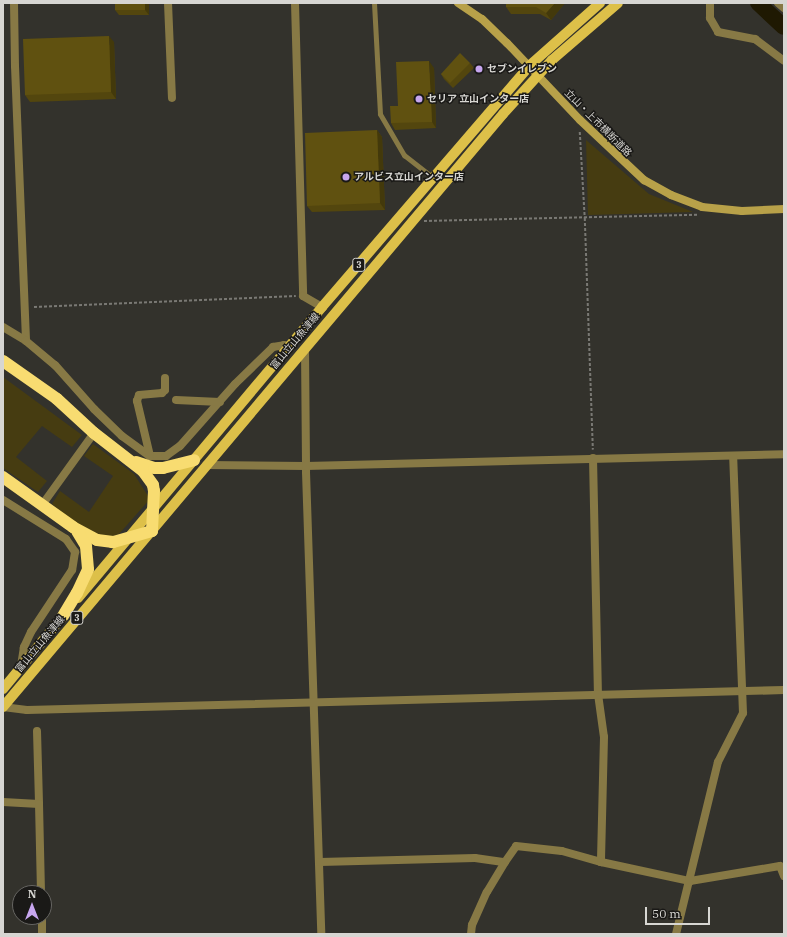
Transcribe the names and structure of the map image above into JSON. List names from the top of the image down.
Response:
{
  "streets": {
    "main road": ["3", "富山立山魚津線"],
    "street": ["立山・上市横断道路"]
  },
  "crossings": [
    ["立山・上市横断道路", "富山立山魚津線"]
  ],
  "places": ["セブンイレブン", "セリア 立山インター店", "アルビス立山インター店"],
  "scale_bar": "50 m",
  "north": "top"
}
